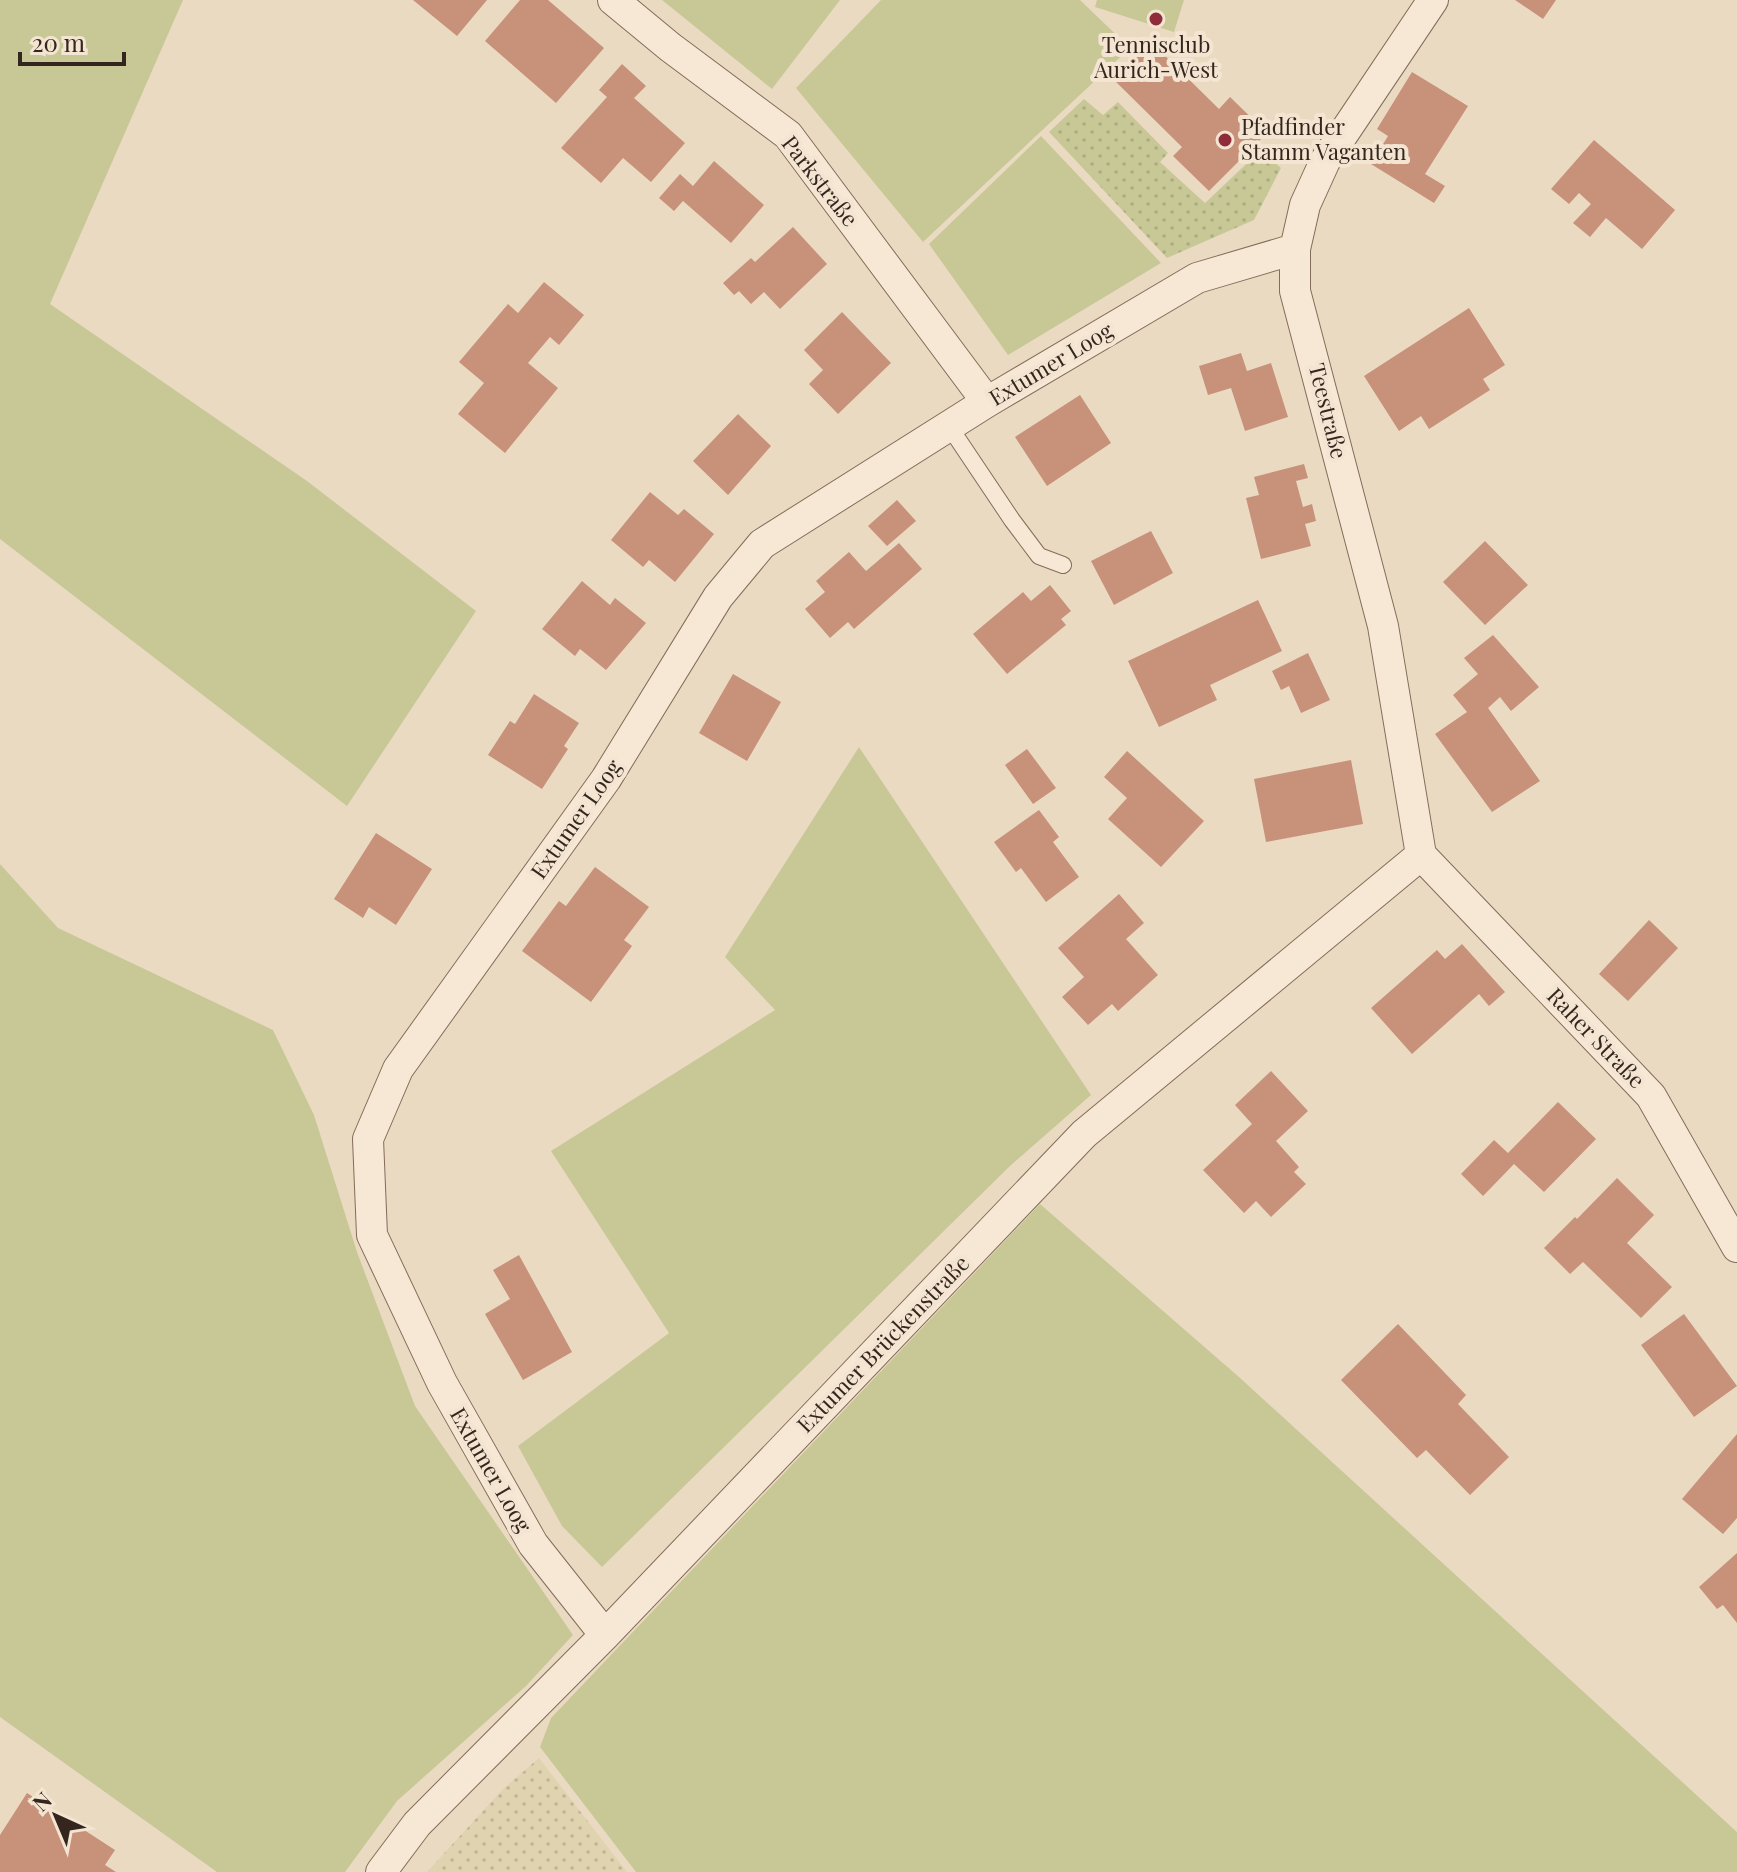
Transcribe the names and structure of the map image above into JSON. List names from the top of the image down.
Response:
{
  "streets": {
    "street": [
      "Parkstraße",
      "Extumer Loog",
      "Teestraße",
      "Raher Straße",
      "Extumer Brückenstraße"
    ]
  },
  "crossings": [
    ["Parkstraße", "Extumer Loog"],
    ["Extumer Loog", "Teestraße"],
    ["Extumer Loog", "Extumer Brückenstraße"],
    ["Teestraße", "Raher Straße"],
    ["Teestraße", "Extumer Brückenstraße"],
    ["Raher Straße", "Extumer Brückenstraße"]
  ],
  "places": ["Tennisclub Aurich-West", "Pfadfinder Stamm Vaganten"],
  "scale_bar": "20 m",
  "north": "top left"
}
